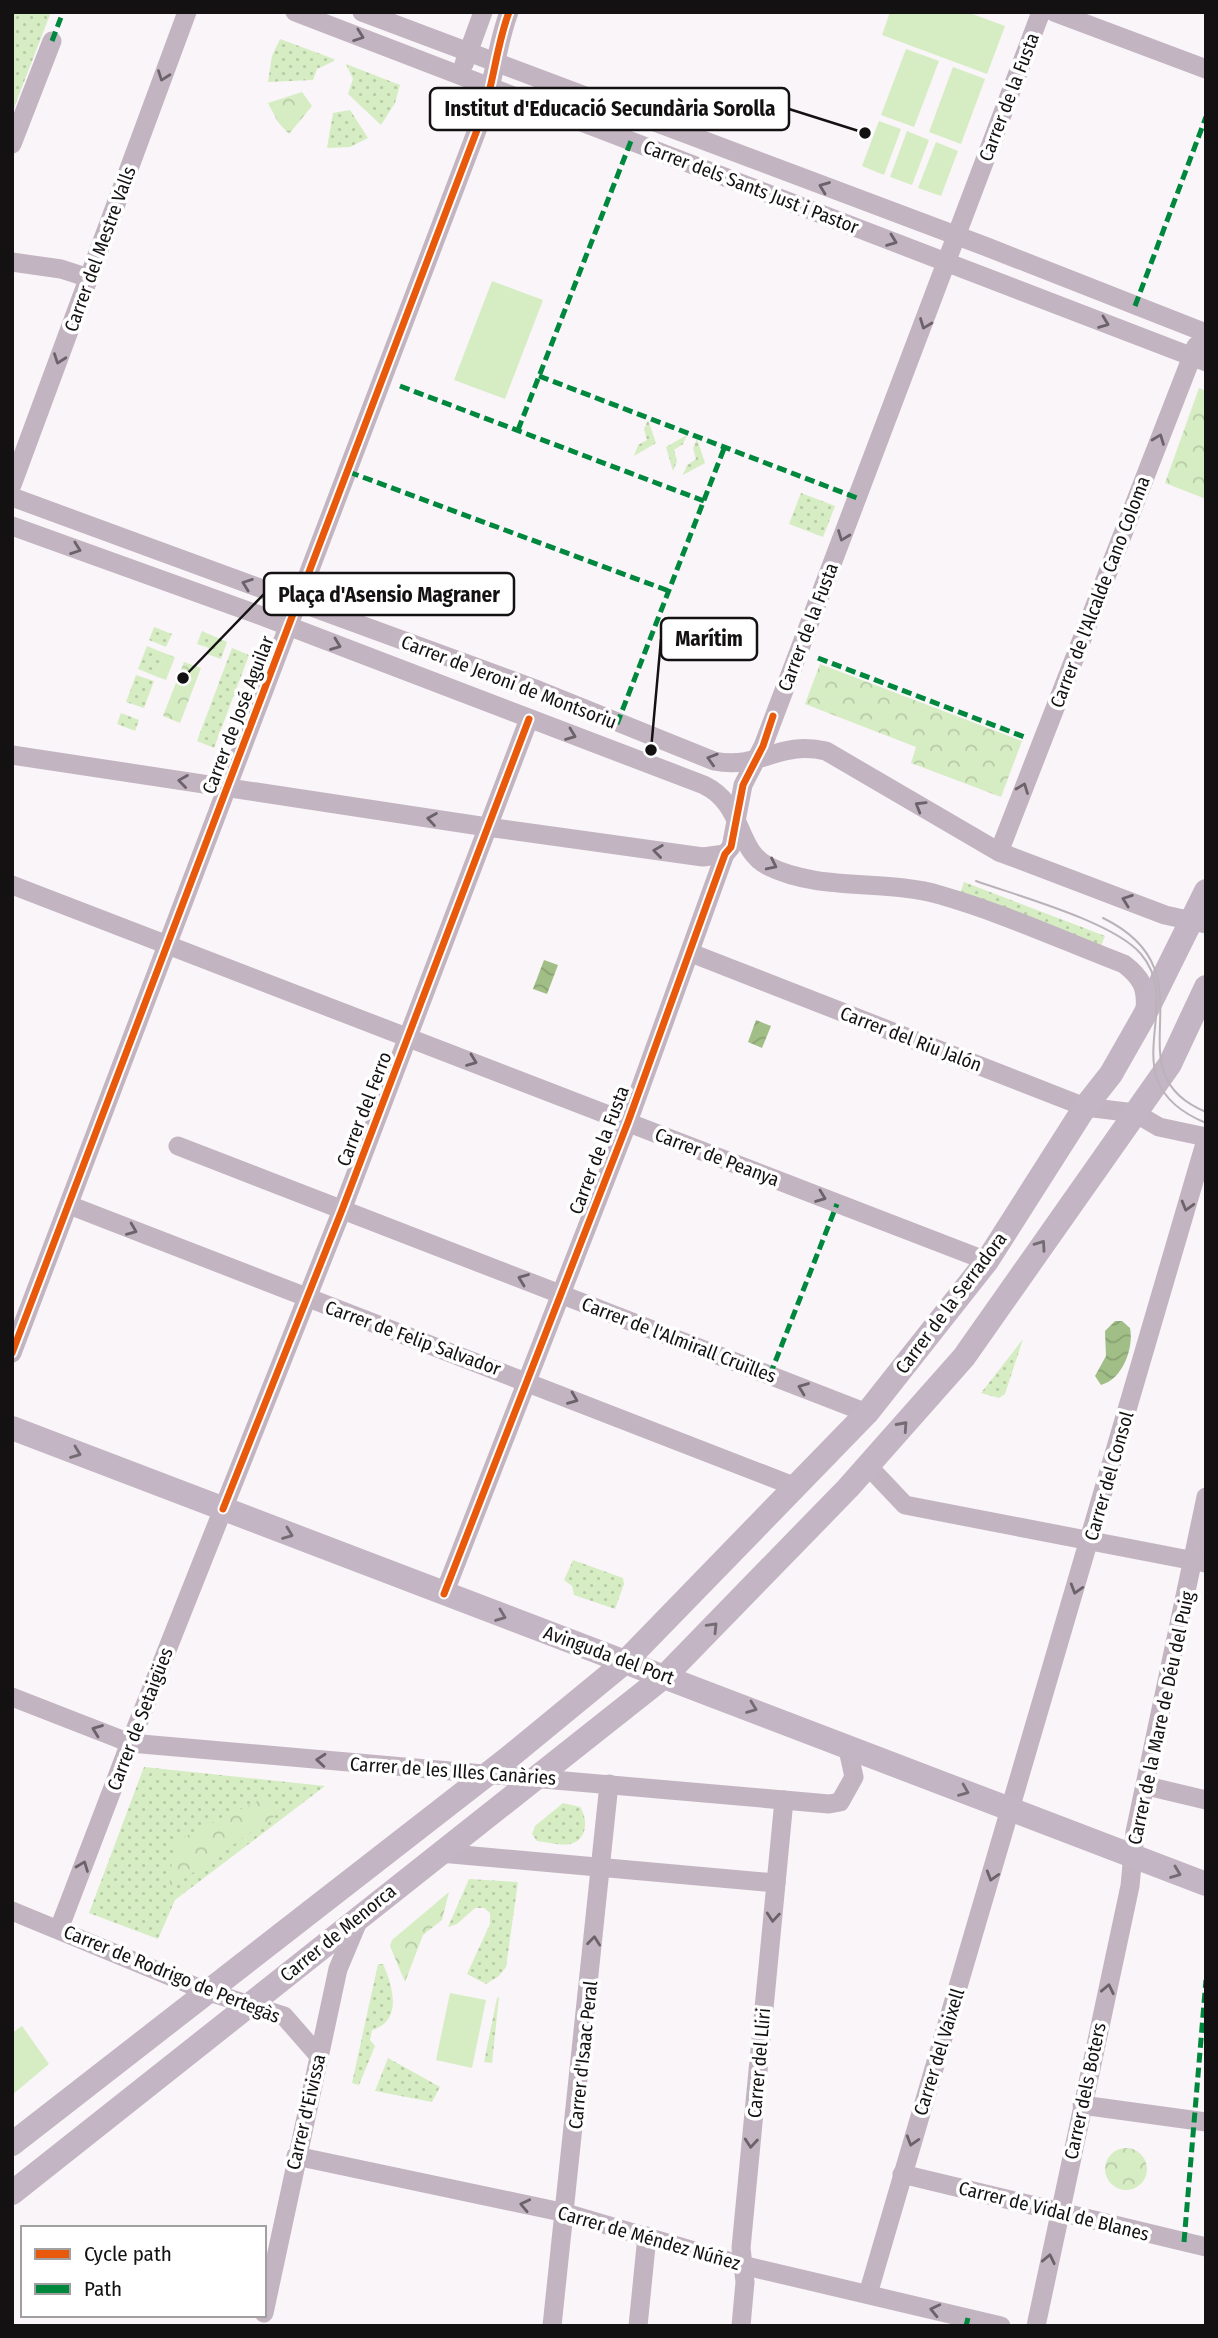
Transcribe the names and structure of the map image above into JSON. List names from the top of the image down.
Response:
{
  "streets": {
    "main road": ["Carrer de la Serradora", "Avinguda del Port", "Carrer de Menorca"],
    "street": [
      "Carrer de la Fusta",
      "Carrer dels Sants Just i Pastor",
      "Carrer del Mestre Valls",
      "Carrer de l'Alcalde Cano Coloma",
      "Carrer de Jeroni de Montsoriu",
      "Carrer de José Aguilar",
      "Carrer del Riu Jalón",
      "Carrer del Ferro",
      "Carrer de Peanya",
      "Carrer de Felip Salvador",
      "Carrer de l'Almirall Cruïlles",
      "Carrer del Consol",
      "Carrer de la Mare de Déu del Puig",
      "Carrer de Setaigües",
      "Carrer de les Illes Canàries",
      "Carrer de Rodrigo de Pertegàs",
      "Carrer del Vaixell",
      "Carrer d'Isaac Peral",
      "Carrer del Lliri",
      "Carrer dels Boters",
      "Carrer d'Eivissa",
      "Carrer de Vidal de Blanes",
      "Carrer de Méndez Núñez"
    ]
  },
  "crossings": [
    ["Carrer de la Fusta", "Carrer dels Sants Just i Pastor"],
    ["Carrer de la Fusta", "Carrer de Jeroni de Montsoriu"],
    ["Carrer de la Fusta", "Carrer del Riu Jalón"],
    ["Carrer de la Fusta", "Carrer de Peanya"],
    ["Carrer de la Fusta", "Carrer de Felip Salvador"],
    ["Carrer de la Fusta", "Carrer de l'Almirall Cruïlles"],
    ["Carrer de la Fusta", "Avinguda del Port"],
    ["Carrer dels Sants Just i Pastor", "Carrer de l'Alcalde Cano Coloma"],
    ["Carrer dels Sants Just i Pastor", "Carrer de José Aguilar"],
    ["Carrer de l'Alcalde Cano Coloma", "Carrer de Jeroni de Montsoriu"],
    ["Carrer de Jeroni de Montsoriu", "Carrer de José Aguilar"],
    ["Carrer de Jeroni de Montsoriu", "Carrer del Ferro"],
    ["Carrer de Jeroni de Montsoriu", "Carrer de la Serradora"],
    ["Carrer de José Aguilar", "Carrer de Peanya"],
    ["Carrer de José Aguilar", "Carrer de Felip Salvador"],
    ["Carrer del Riu Jalón", "Carrer de la Serradora"],
    ["Carrer del Riu Jalón", "Carrer del Consol"],
    ["Carrer del Ferro", "Carrer de Peanya"],
    ["Carrer del Ferro", "Carrer de Felip Salvador"],
    ["Carrer del Ferro", "Carrer de l'Almirall Cruïlles"],
    ["Carrer del Ferro", "Avinguda del Port"],
    ["Carrer del Ferro", "Carrer de Setaigües"],
    ["Carrer de Peanya", "Carrer de la Serradora"],
    ["Carrer de la Serradora", "Carrer de Felip Salvador"],
    ["Carrer de la Serradora", "Carrer de l'Almirall Cruïlles"],
    ["Carrer de la Serradora", "Avinguda del Port"],
    ["Carrer de la Serradora", "Carrer de Menorca"],
    ["Carrer del Consol", "Avinguda del Port"],
    ["Carrer del Consol", "Carrer del Vaixell"],
    ["Avinguda del Port", "Carrer de la Mare de Déu del Puig"],
    ["Avinguda del Port", "Carrer de Setaigües"],
    ["Avinguda del Port", "Carrer de les Illes Canàries"],
    ["Avinguda del Port", "Carrer de Menorca"],
    ["Avinguda del Port", "Carrer del Vaixell"],
    ["Avinguda del Port", "Carrer dels Boters"],
    ["Carrer de la Mare de Déu del Puig", "Carrer dels Boters"],
    ["Carrer de Setaigües", "Carrer de les Illes Canàries"],
    ["Carrer de Setaigües", "Carrer de Rodrigo de Pertegàs"],
    ["Carrer de les Illes Canàries", "Carrer de Menorca"],
    ["Carrer de les Illes Canàries", "Carrer d'Isaac Peral"],
    ["Carrer de les Illes Canàries", "Carrer del Lliri"],
    ["Carrer de Menorca", "Carrer de Rodrigo de Pertegàs"],
    ["Carrer de Menorca", "Carrer d'Eivissa"],
    ["Carrer de Rodrigo de Pertegàs", "Carrer d'Eivissa"],
    ["Carrer del Vaixell", "Carrer de Vidal de Blanes"],
    ["Carrer del Vaixell", "Carrer de Méndez Núñez"],
    ["Carrer d'Isaac Peral", "Carrer de Méndez Núñez"],
    ["Carrer del Lliri", "Carrer de Méndez Núñez"],
    ["Carrer dels Boters", "Carrer de Vidal de Blanes"],
    ["Carrer d'Eivissa", "Carrer de Méndez Núñez"]
  ],
  "one_way": [
    "Carrer del Mestre Valls",
    "Carrer de l'Alcalde Cano Coloma",
    "Carrer de Peanya",
    "Carrer de Felip Salvador",
    "Carrer de l'Almirall Cruïlles",
    "Carrer del Consol",
    "Avinguda del Port",
    "Carrer de Setaigües",
    "Carrer de les Illes Canàries",
    "Carrer del Vaixell",
    "Carrer d'Isaac Peral",
    "Carrer del Lliri",
    "Carrer dels Boters",
    "Carrer de Méndez Núñez"
  ],
  "places": ["Institut d'Educació Secundària Sorolla", "Plaça d'Asensio Magraner", "Marítim"],
  "legend": ["Cycle path", "Path"]
}
